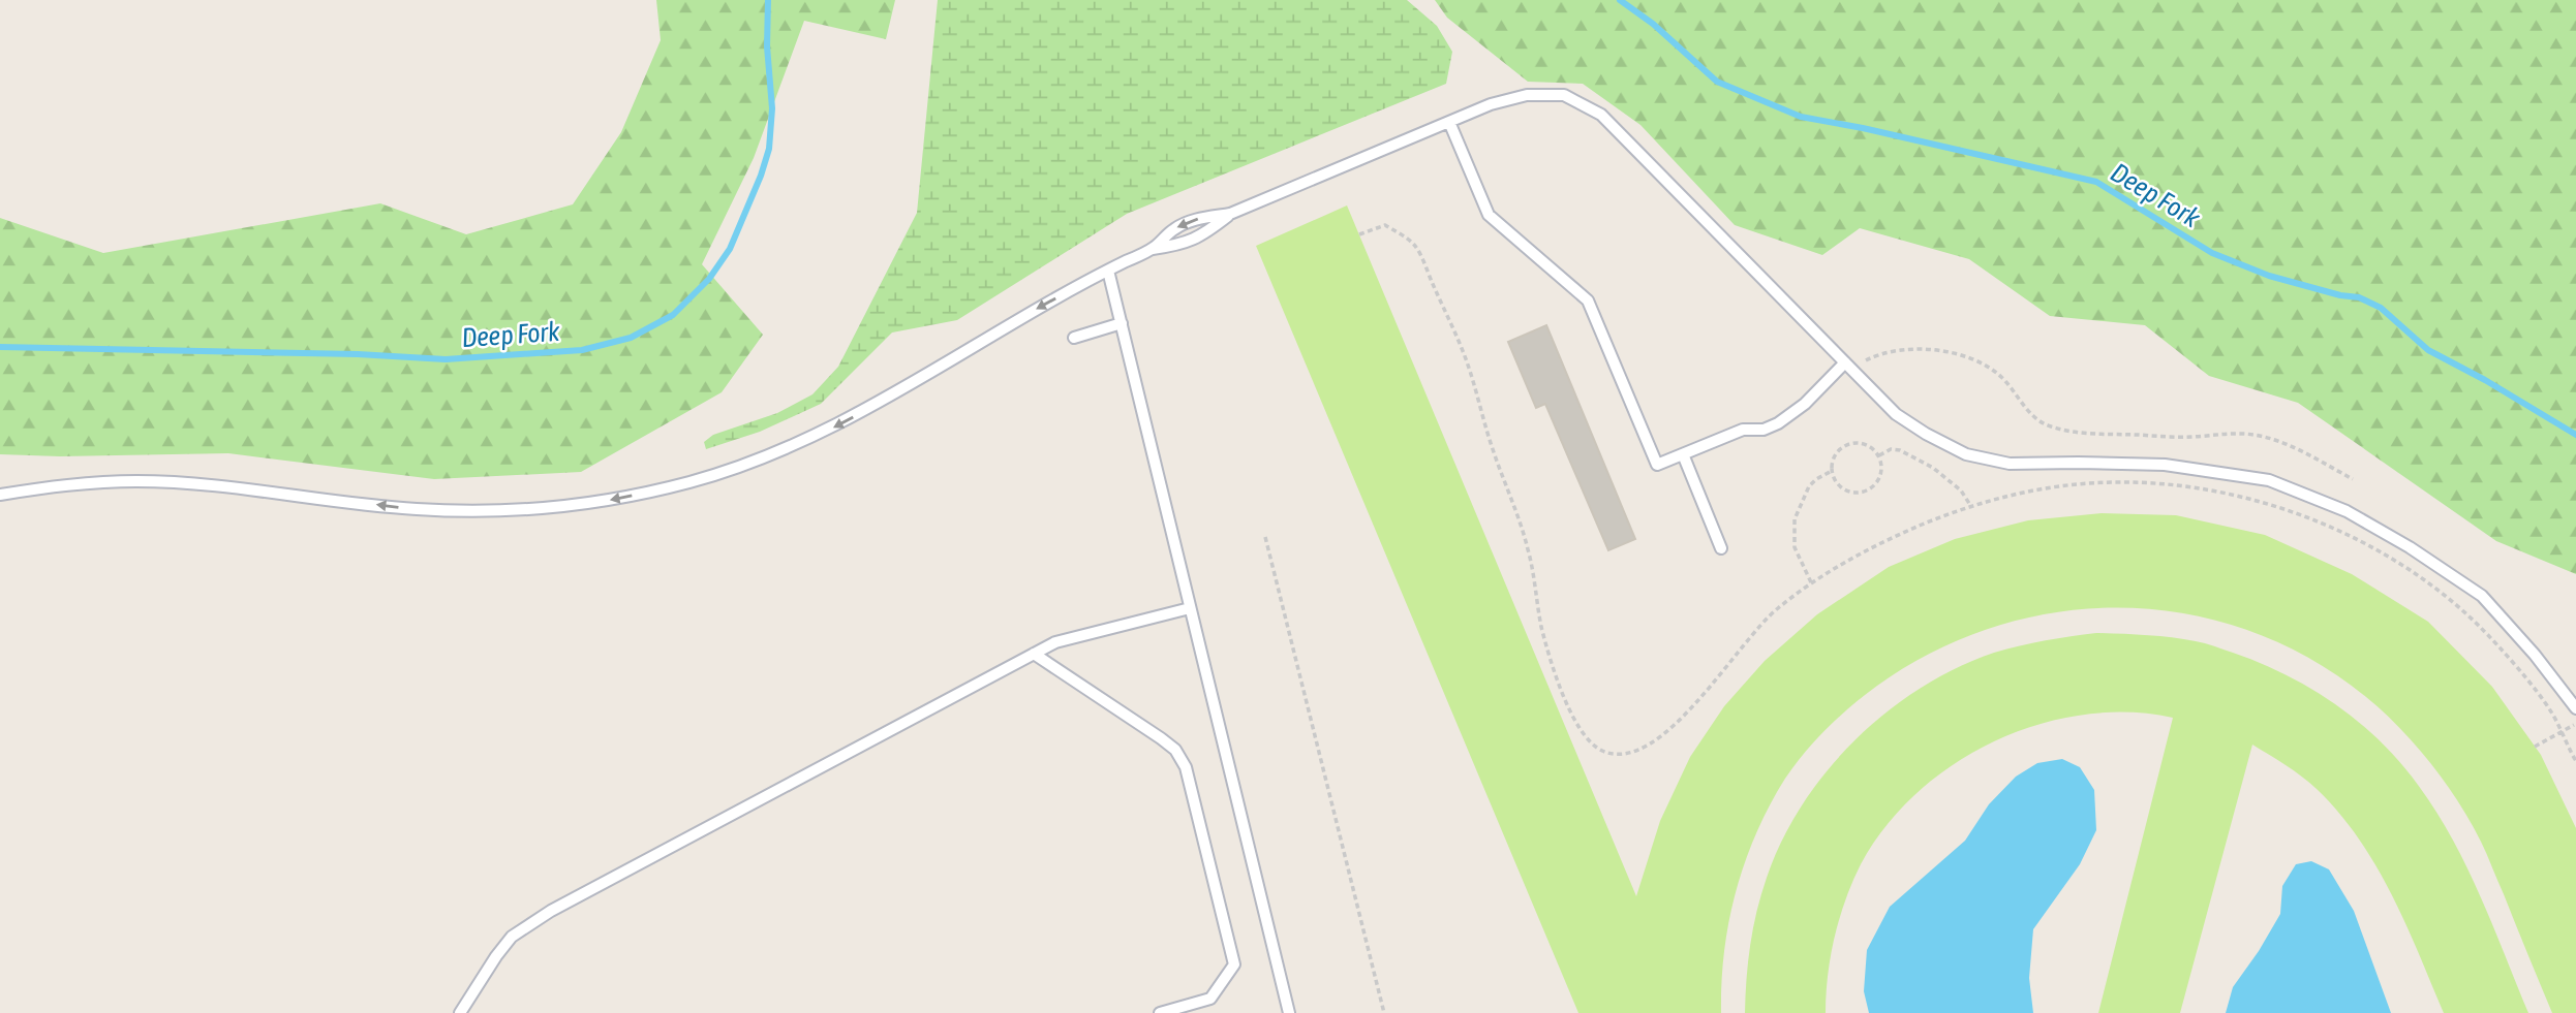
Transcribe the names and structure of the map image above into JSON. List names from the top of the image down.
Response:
{
  "water": ["Deep Fork"]
}
